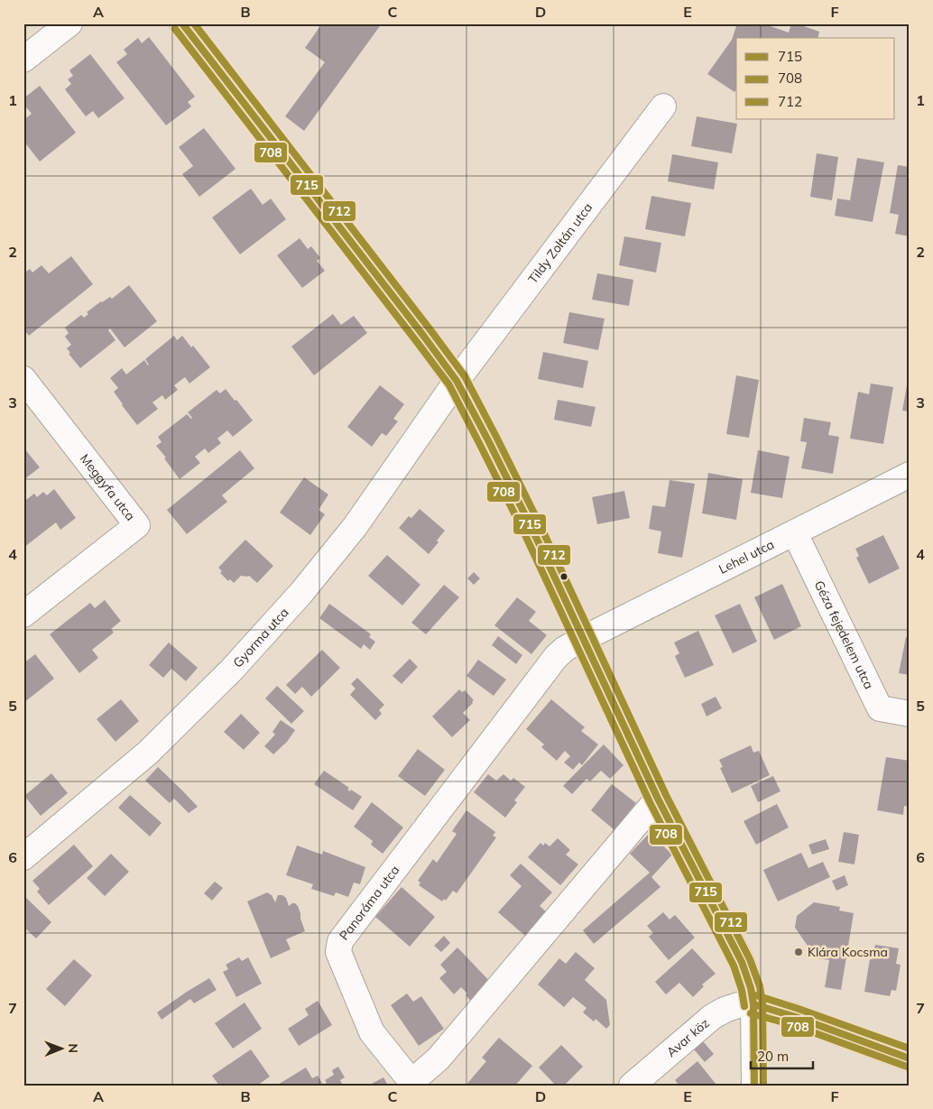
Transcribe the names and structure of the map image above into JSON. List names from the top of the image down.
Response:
{
  "streets": {
    "street": [
      "Tildy Zoltán utca",
      "Meggyfa utca",
      "Lehel utca",
      "Géza fejedelem utca",
      "Gyorma utca",
      "Panoráma utca",
      "Avar köz"
    ]
  },
  "crossings": [
    ["Tildy Zoltán utca", "Gyorma utca"],
    ["Lehel utca", "Géza fejedelem utca"],
    ["Lehel utca", "Panoráma utca"]
  ],
  "places": ["Klára Kocsma"],
  "lines": ["transit line 715", "transit line 712", "transit line 708"],
  "legend": ["715", "708", "712"],
  "scale_bar": "20 m",
  "north": "right",
  "grid": {
    "columns": [
      "A",
      "B",
      "C",
      "D",
      "E",
      "F"
    ],
    "rows": [
      "1",
      "2",
      "3",
      "4",
      "5",
      "6",
      "7"
    ]
  }
}
